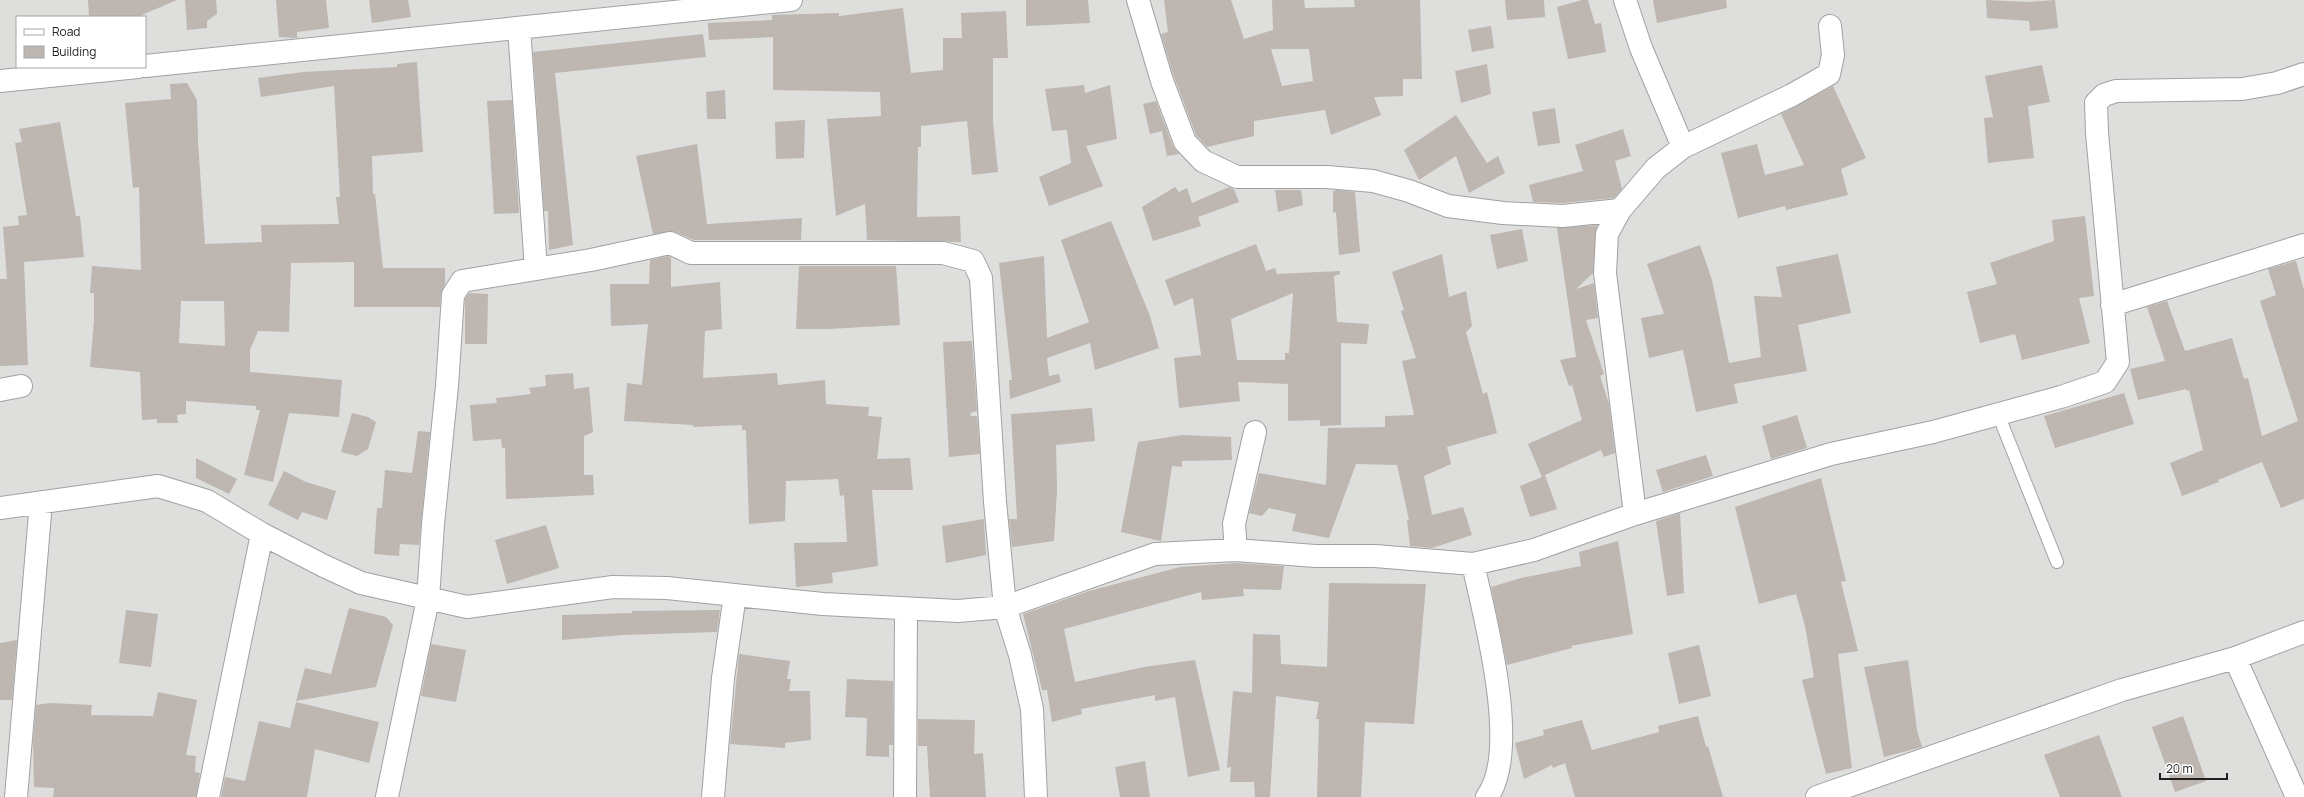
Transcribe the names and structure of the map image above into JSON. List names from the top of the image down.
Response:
{
  "legend": ["Road", "Building"],
  "scale_bar": "20 m"
}
